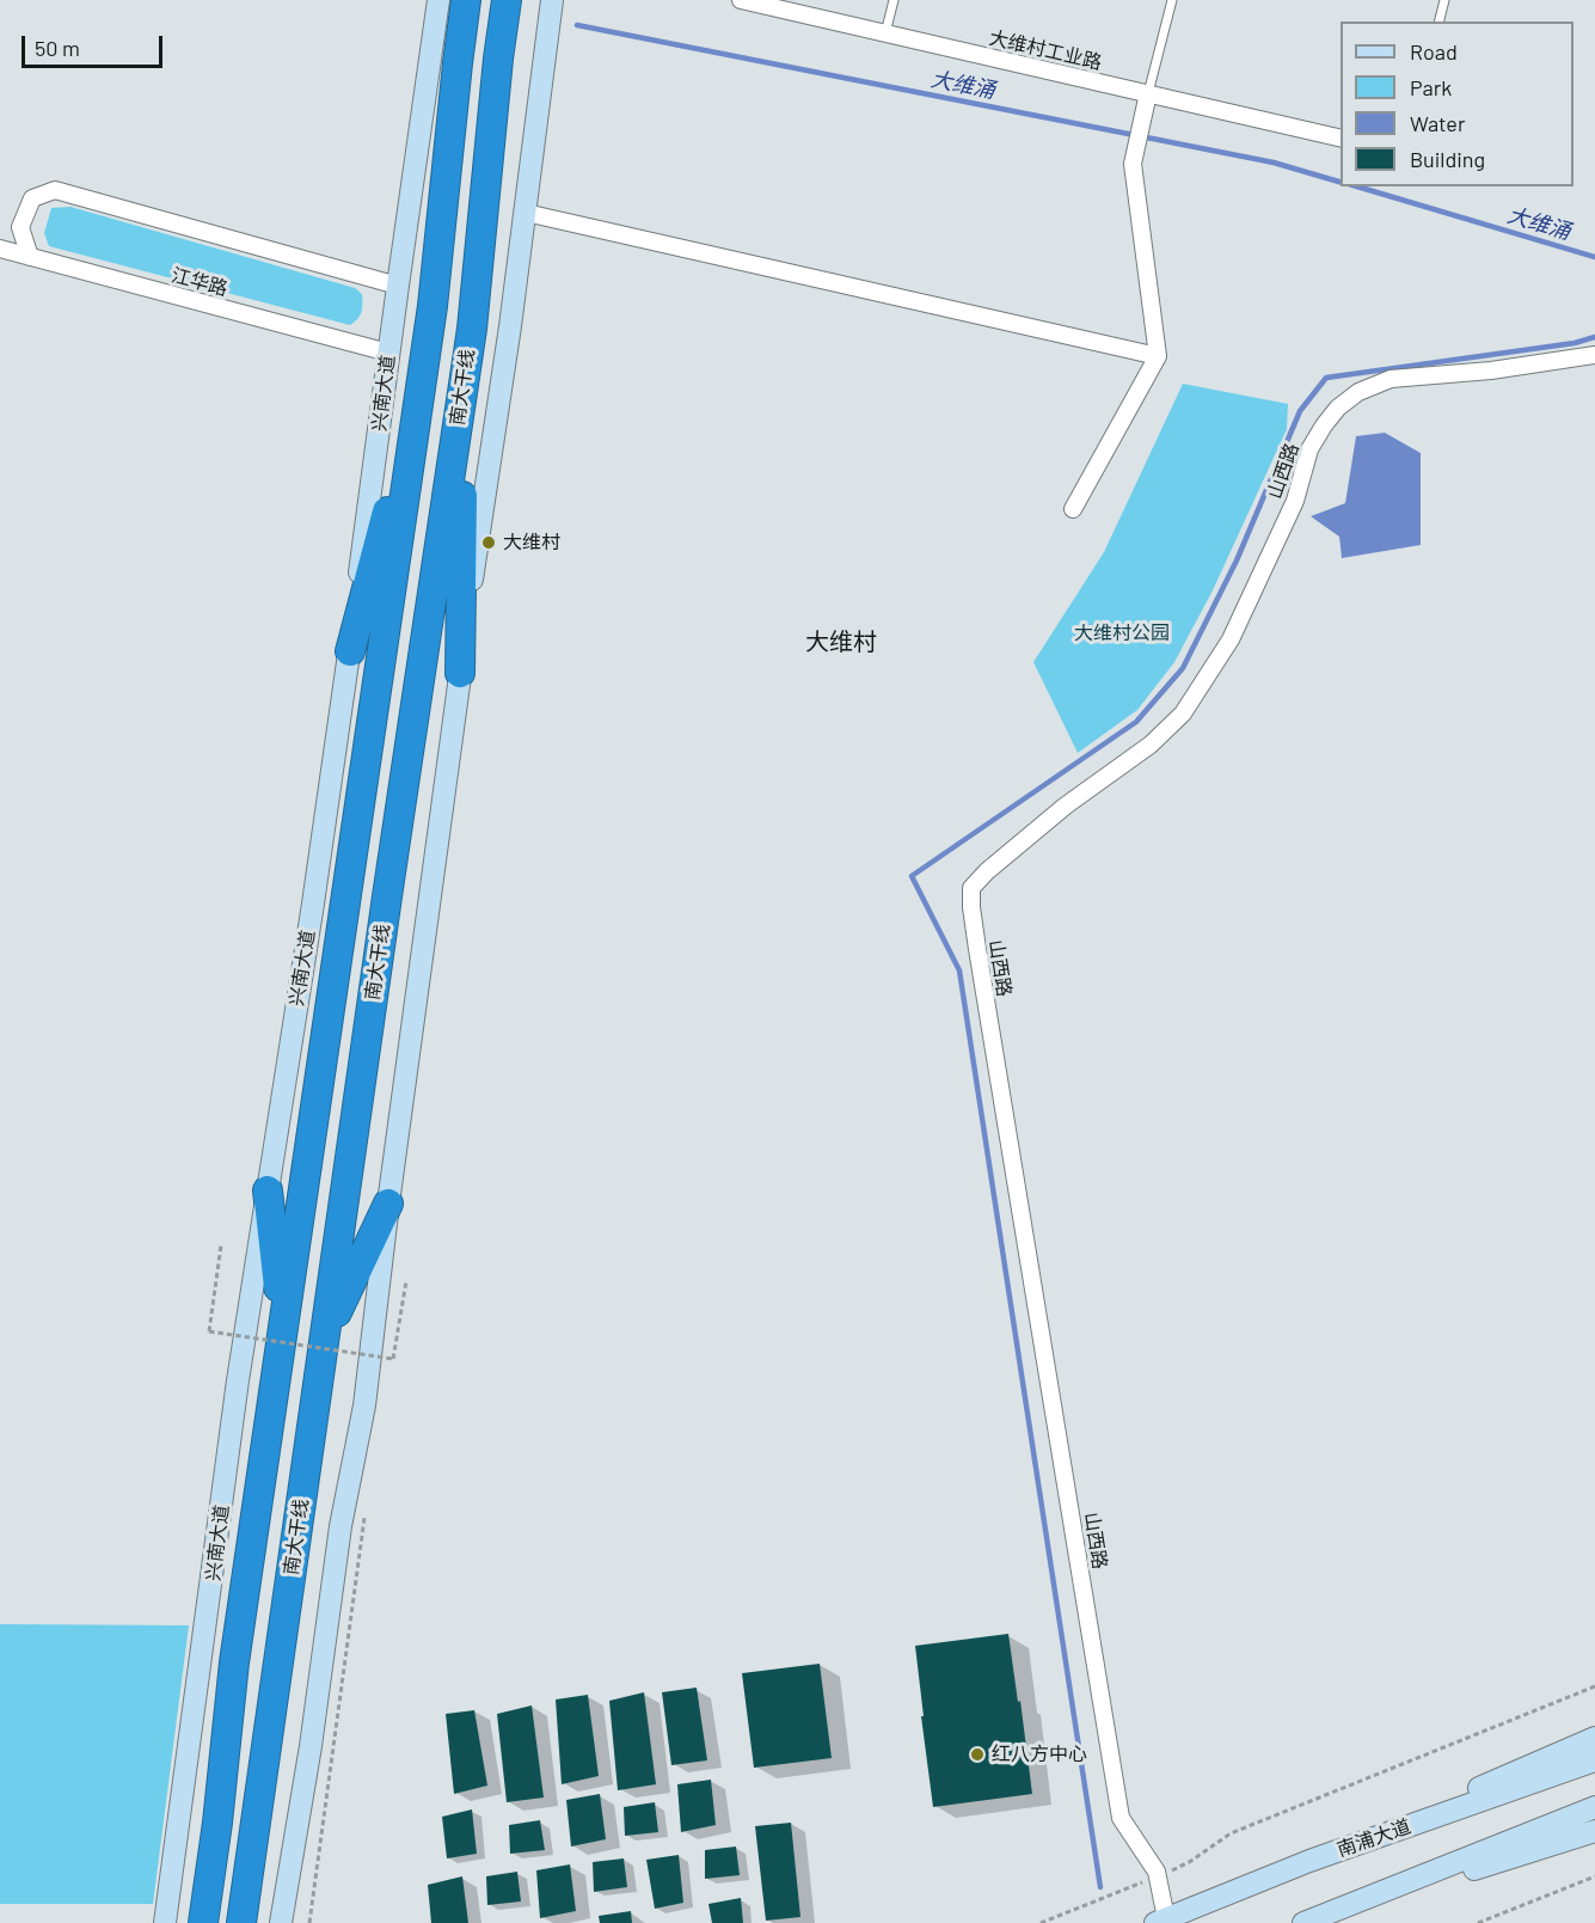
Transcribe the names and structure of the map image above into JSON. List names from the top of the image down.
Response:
{
  "streets": {
    "highway": ["南大干线"],
    "main road": ["兴南大道", "南浦大道"],
    "street": ["大维村工业路", "江华路", "山西路"]
  },
  "crossings": [
    ["江华路", "兴南大道"],
    ["山西路", "南浦大道"]
  ],
  "districts": ["大维村"],
  "water": ["大维涌"],
  "parks": ["大维村公园"],
  "places": ["大维村", "红八方中心"],
  "legend": [
    "Road",
    "Park",
    "Water",
    "Building"
  ],
  "scale_bar": "50 m"
}
